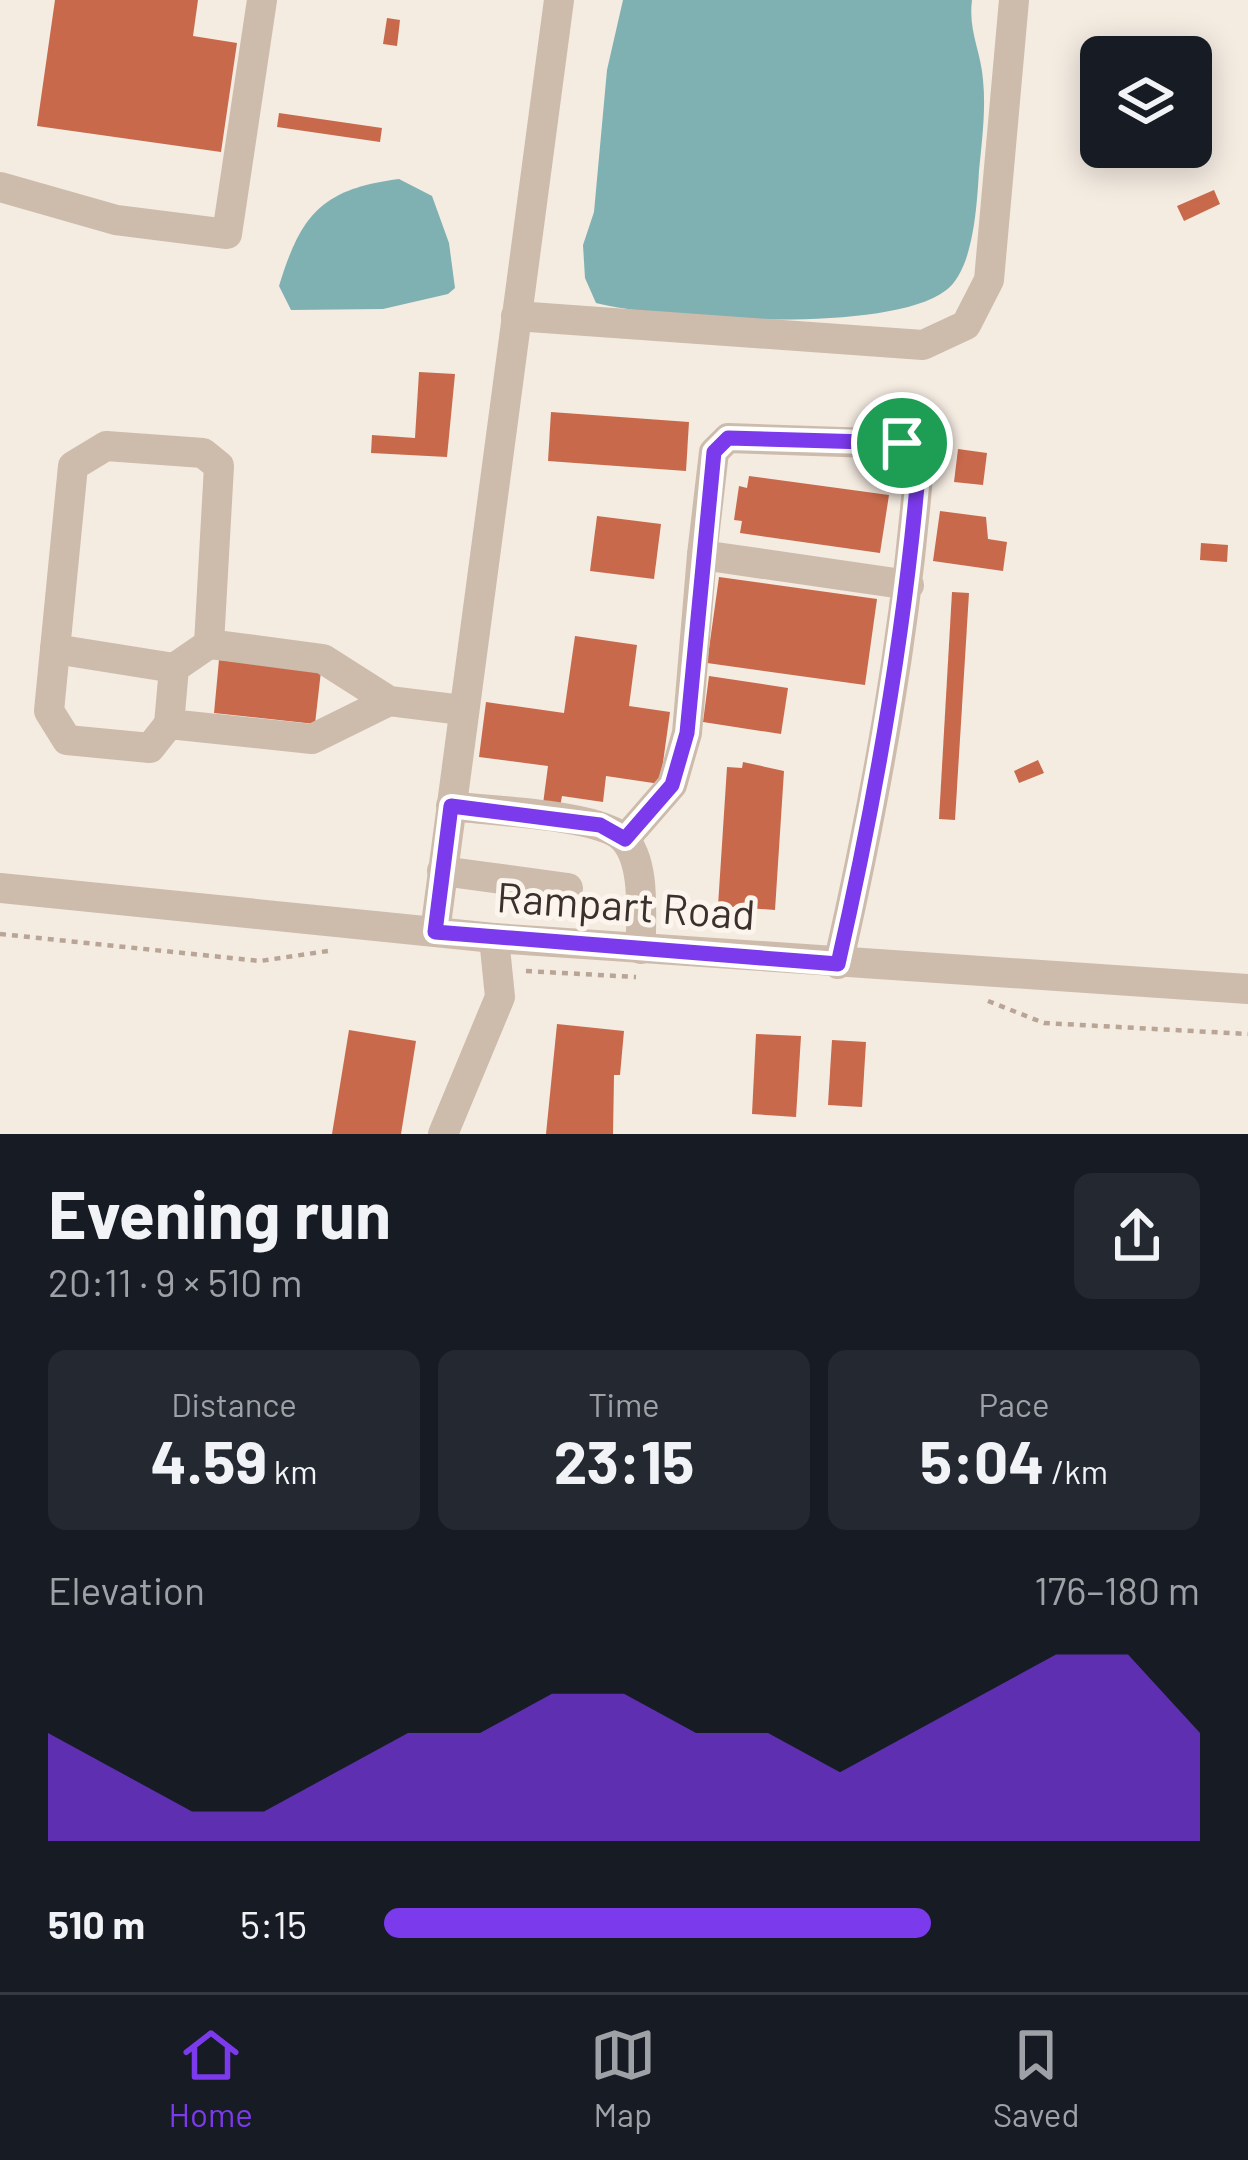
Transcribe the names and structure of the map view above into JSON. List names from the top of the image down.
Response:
{
  "streets": {
    "street": ["Rampart Road"]
  },
  "page": {
    "heading": ["Evening run", "20:11 · 9 × 510 m"],
    "stats": [
      ["Distance", "4.59 km"],
      ["Time", "23:15"],
      ["Pace", "5:04 /km"]
    ],
    "chart": ["Elevation", "176–180 m"],
    "list": [
      {
        "name": "510 m",
        "note": "5:15"
      }
    ],
    "tabs": ["Home", "Map", "Saved"]
  }
}
